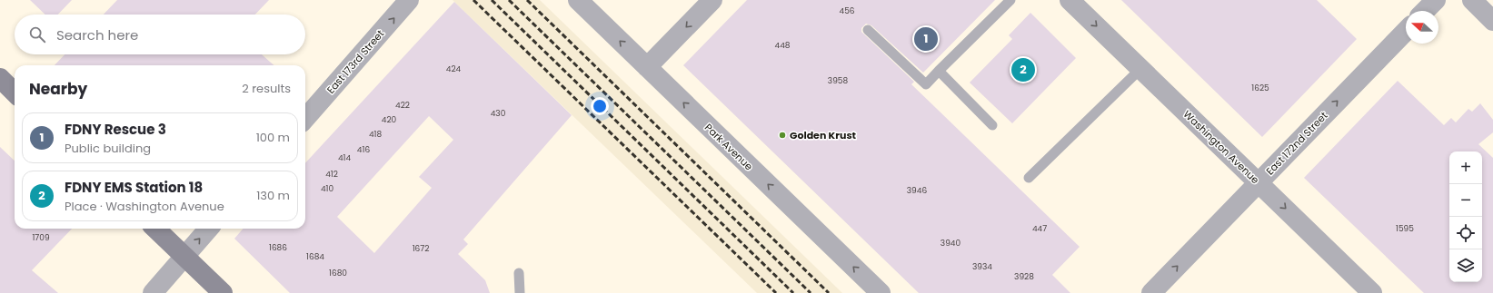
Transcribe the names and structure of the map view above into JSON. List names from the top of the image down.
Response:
{
  "streets": {
    "street": [
      "East 173rd Street",
      "East 172nd Street",
      "Park Avenue",
      "Washington Avenue"
    ]
  },
  "crossings": [
    ["East 172nd Street", "Washington Avenue"]
  ],
  "one_way": [
    "East 173rd Street",
    "East 172nd Street",
    "Park Avenue",
    "Washington Avenue"
  ],
  "places": ["Golden Krust"],
  "house_numbers": [
    "456",
    "448",
    "424",
    "3958",
    "1625",
    "422",
    "430",
    "420",
    "418",
    "416",
    "414",
    "412",
    "410",
    "3946",
    "447",
    "1595",
    "1709",
    "3940",
    "1686",
    "1672",
    "1684",
    "3934",
    "1680",
    "3928"
  ],
  "north": "left",
  "page": {
    "search": "Search here",
    "pins": ["1", "2"],
    "heading": ["Nearby", "2 results"],
    "list": [
      {
        "mark": "1",
        "name": "FDNY Rescue 3",
        "note": "Public building",
        "value": "100 m"
      },
      {
        "mark": "2",
        "name": "FDNY EMS Station 18",
        "note": "Place · Washington Avenue",
        "value": "130 m"
      }
    ],
    "map_buttons": ["+", "−"]
  }
}
